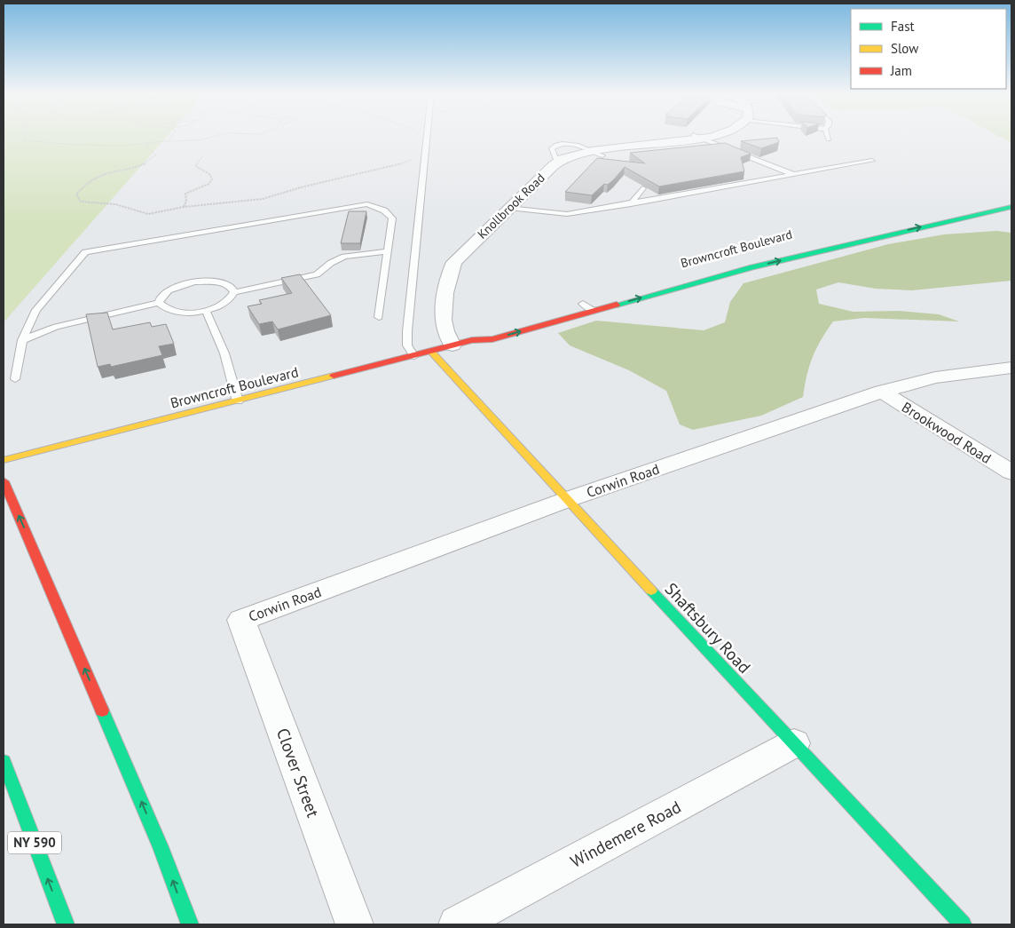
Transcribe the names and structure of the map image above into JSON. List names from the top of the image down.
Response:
{
  "streets": {
    "main road": ["Browncroft Boulevard", "Shaftsbury Road", "NY 590"],
    "street": [
      "Knollbrook Road",
      "Brookwood Road",
      "Corwin Road",
      "Clover Street",
      "Windemere Road"
    ]
  },
  "crossings": [
    ["Knollbrook Road", "Browncroft Boulevard"],
    ["Browncroft Boulevard", "Shaftsbury Road"],
    ["Brookwood Road", "Corwin Road"],
    ["Corwin Road", "Shaftsbury Road"],
    ["Corwin Road", "Clover Street"],
    ["Shaftsbury Road", "Windemere Road"]
  ],
  "legend": ["Fast", "Slow", "Jam"]
}
